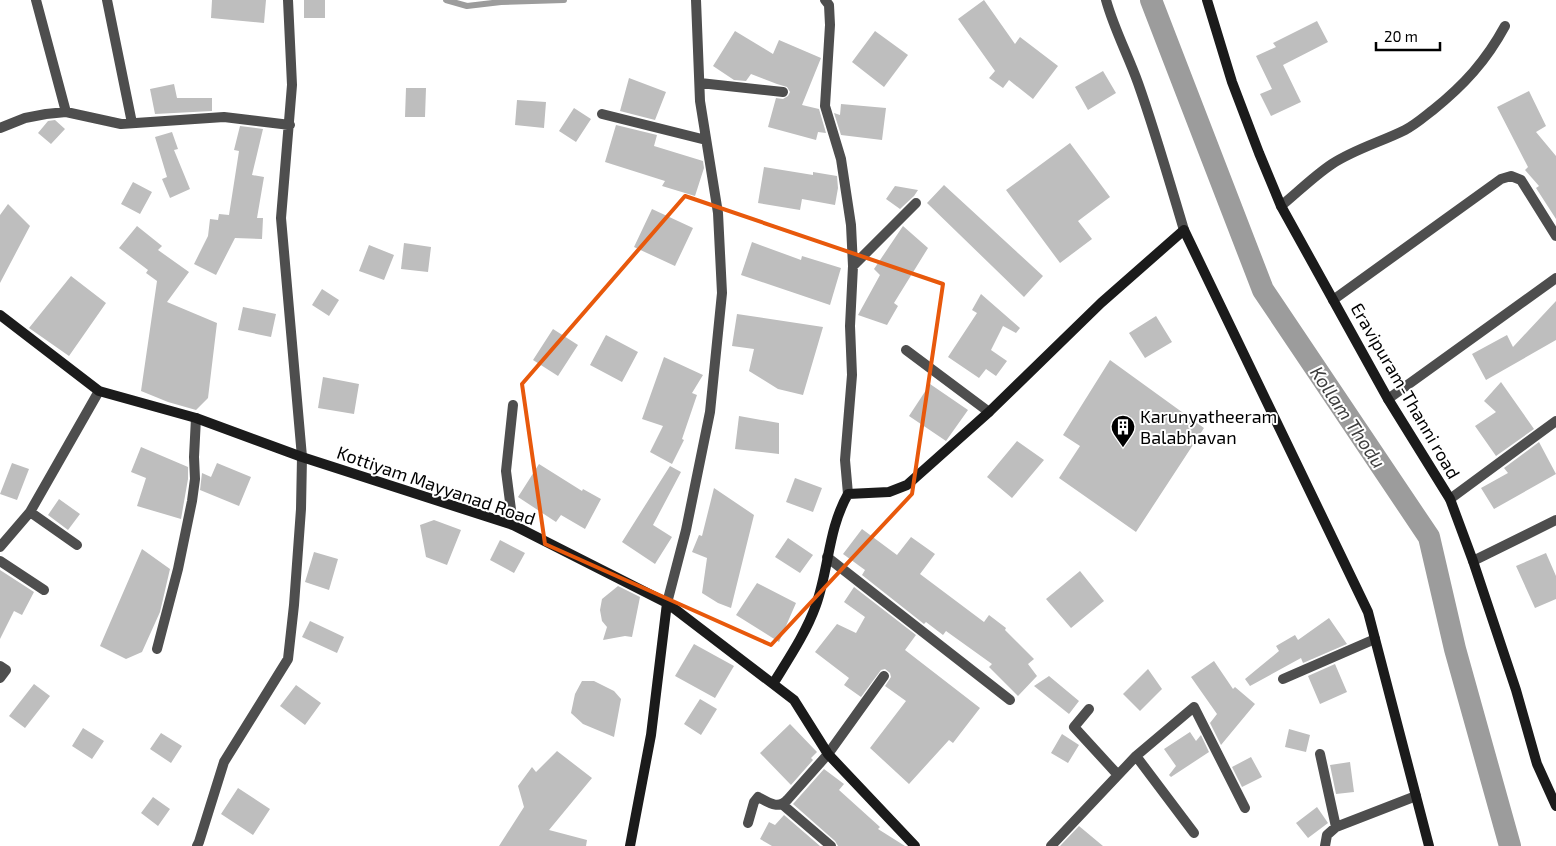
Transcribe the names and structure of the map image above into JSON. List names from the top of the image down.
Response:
{
  "streets": {
    "street": ["Eravipuram-Thanni road", "Kottiyam Mayyanad Road"]
  },
  "water": ["Kollam Thodu"],
  "places": {
    "building": ["Karunyatheeram Balabhavan"]
  },
  "scale_bar": "20 m"
}
